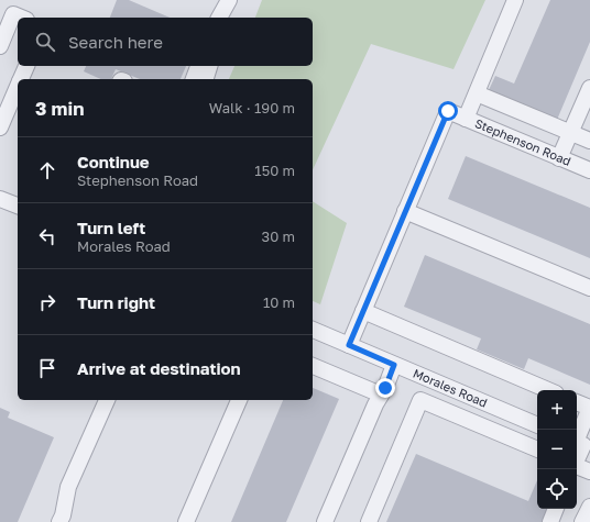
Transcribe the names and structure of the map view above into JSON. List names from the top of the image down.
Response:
{
  "streets": {
    "street": ["Stephenson Road", "Morales Road"]
  },
  "crossings": [
    ["Stephenson Road", "Morales Road"]
  ],
  "page": {
    "search": "Search here",
    "heading": ["3 min", "Walk · 190 m"],
    "list": [
      ["Continue", "Stephenson Road", "150 m"],
      ["Turn left", "Morales Road", "30 m"],
      ["Turn right", "10 m"],
      "Arrive at destination"
    ],
    "map_buttons": ["+", "−"]
  }
}
